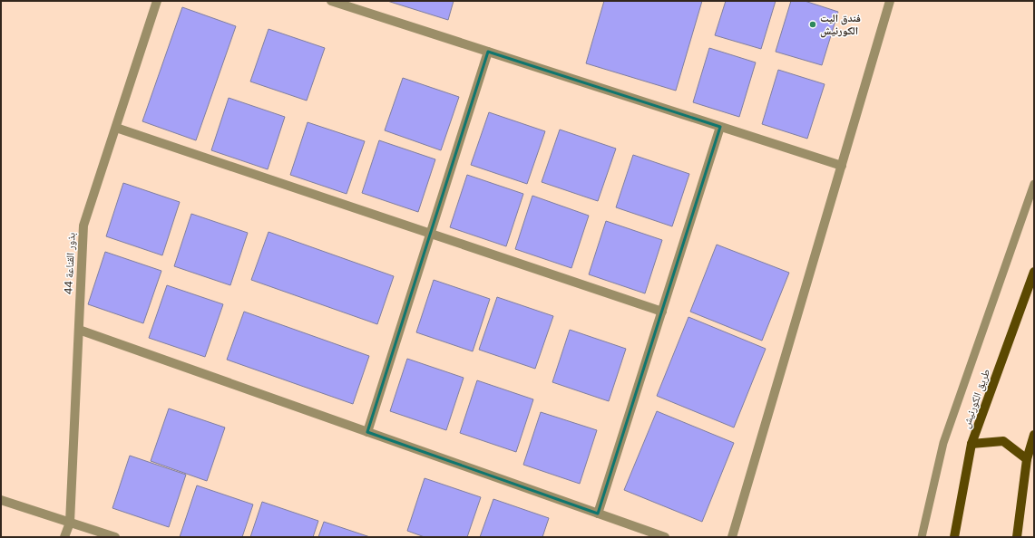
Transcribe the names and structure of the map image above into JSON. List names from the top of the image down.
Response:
{
  "streets": {
    "main road": ["طريق الكورنيش"],
    "street": ["بذور القناعة 44"]
  },
  "places": ["فندق اليت الكورنيش"]
}
